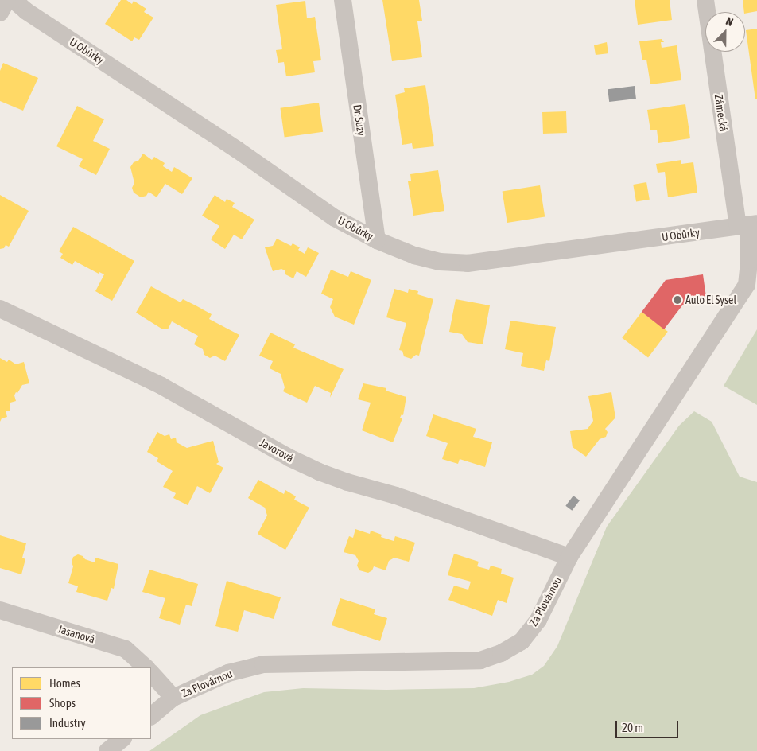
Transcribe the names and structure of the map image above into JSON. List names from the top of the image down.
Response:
{
  "streets": {
    "street": [
      "U Obůrky",
      "Zámecká",
      "Dr. Suzy",
      "Javorová",
      "Za Plovárnou",
      "Jasanová"
    ]
  },
  "crossings": [
    ["U Obůrky", "Zámecká"],
    ["U Obůrky", "Dr. Suzy"],
    ["U Obůrky", "Za Plovárnou"],
    ["Zámecká", "Za Plovárnou"],
    ["Javorová", "Za Plovárnou"]
  ],
  "places": ["Auto El Sysel"],
  "legend": ["Homes", "Shops", "Industry"],
  "scale_bar": "20 m",
  "north": "top right"
}
